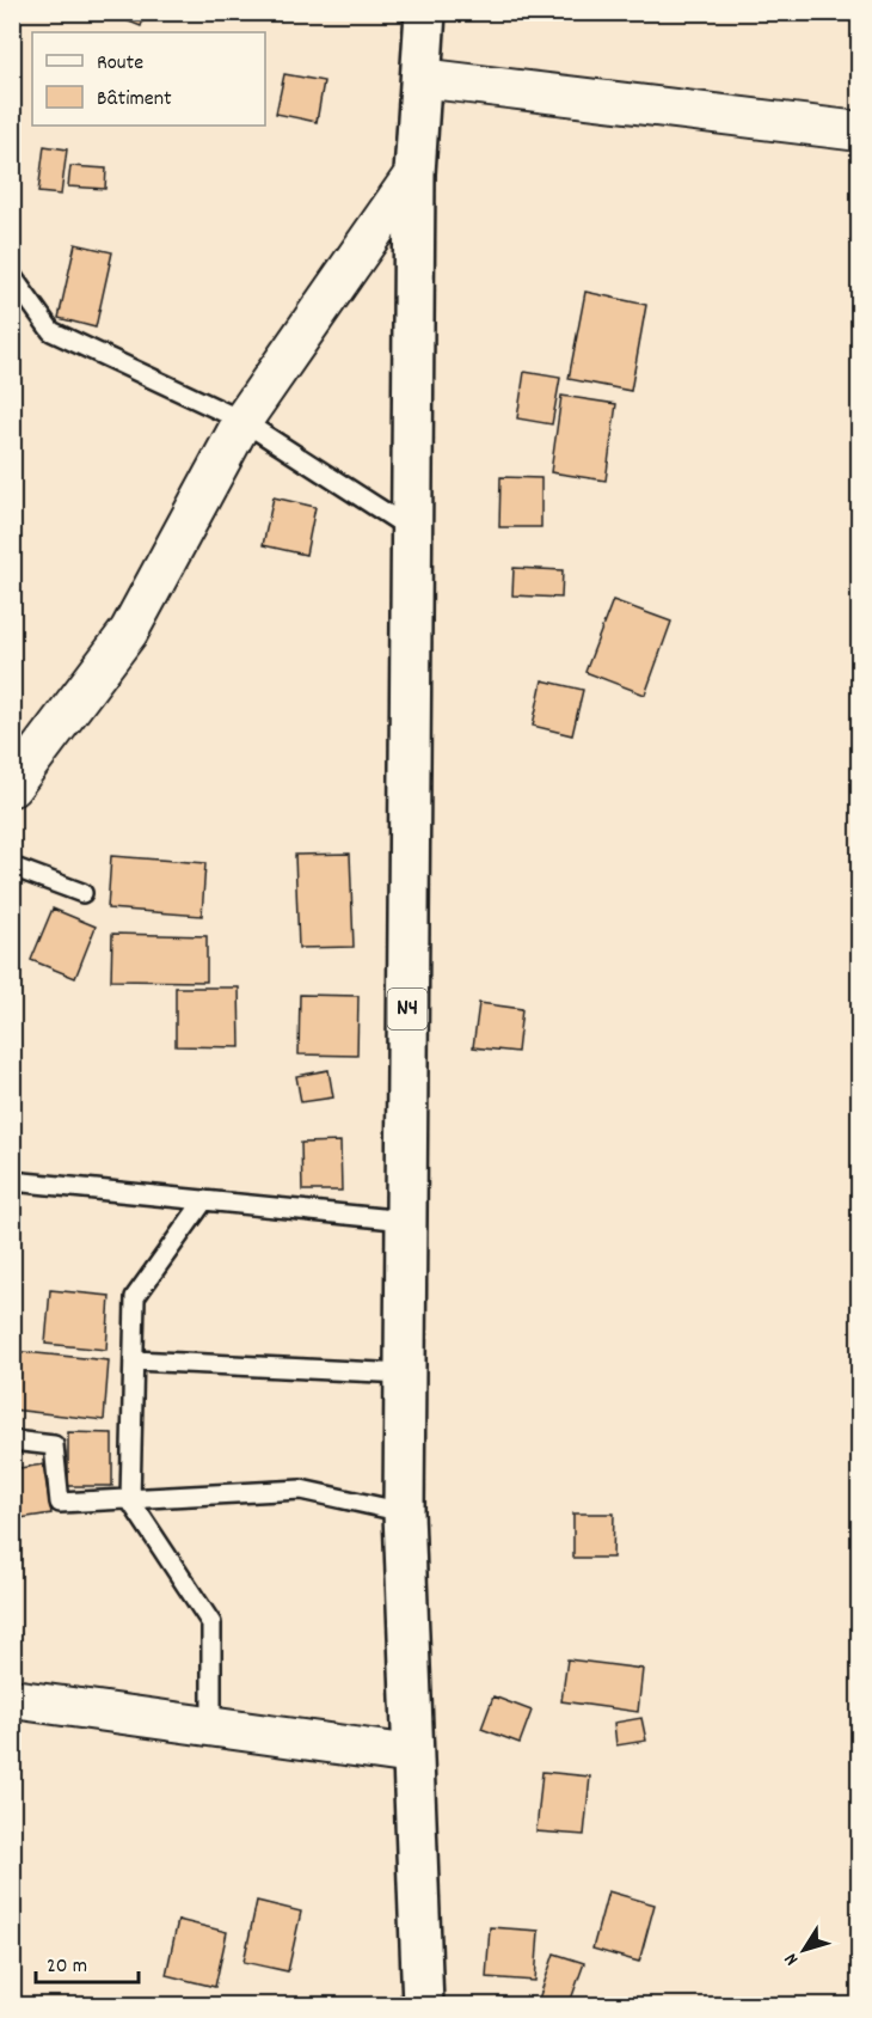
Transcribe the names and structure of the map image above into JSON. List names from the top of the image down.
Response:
{
  "streets": {
    "highway": ["N4"]
  },
  "legend": ["Route", "Bâtiment"],
  "scale_bar": "20 m",
  "north": "bottom left"
}
